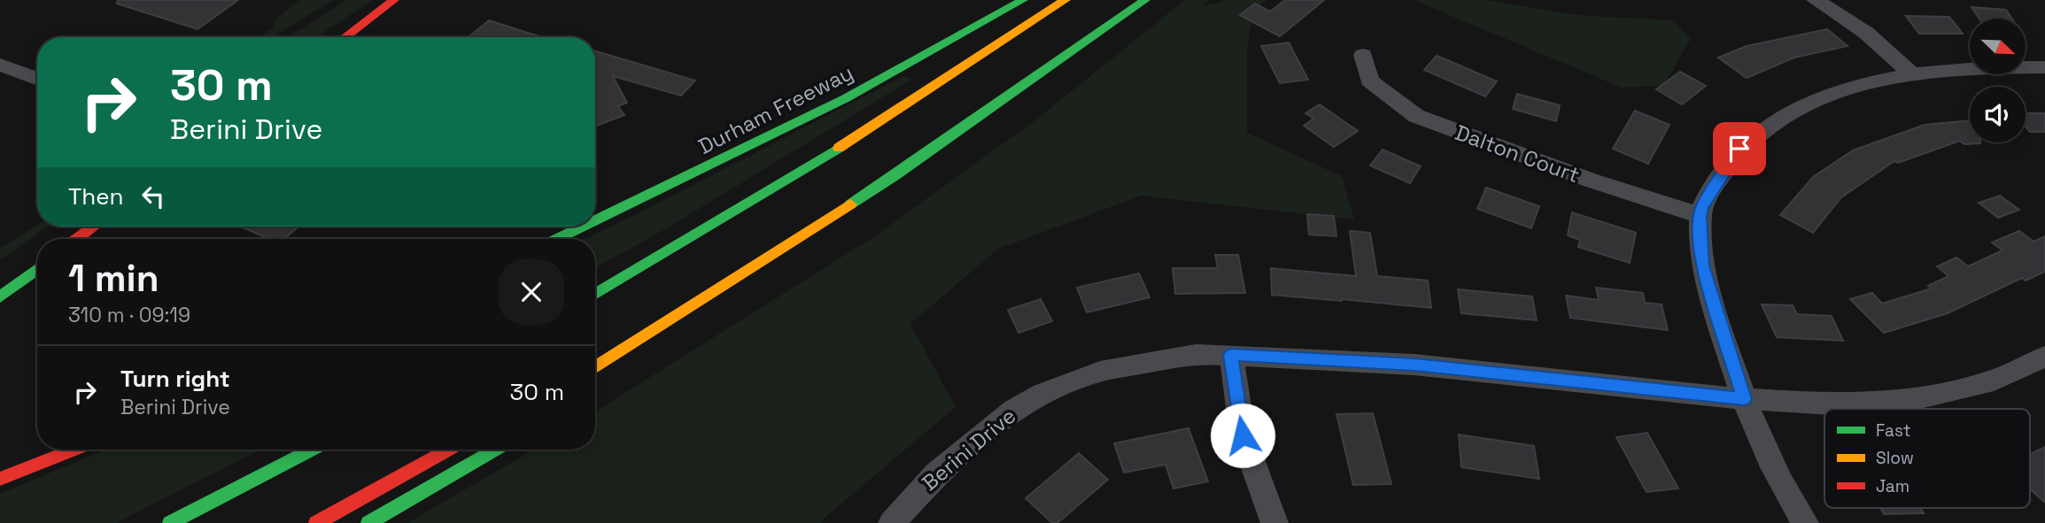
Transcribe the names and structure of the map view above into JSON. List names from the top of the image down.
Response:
{
  "streets": {
    "main road": ["Durham Freeway"],
    "street": ["Dalton Court", "Berini Drive"]
  },
  "legend": ["Fast", "Slow", "Jam"],
  "north": "bottom right",
  "page": {
    "turn": ["30 m", "Berini Drive"],
    "then": "Then",
    "heading": ["1 min", "310 m · 09:19"],
    "list": [
      {
        "name": "Turn right",
        "note": "Berini Drive",
        "value": "30 m"
      }
    ]
  }
}
